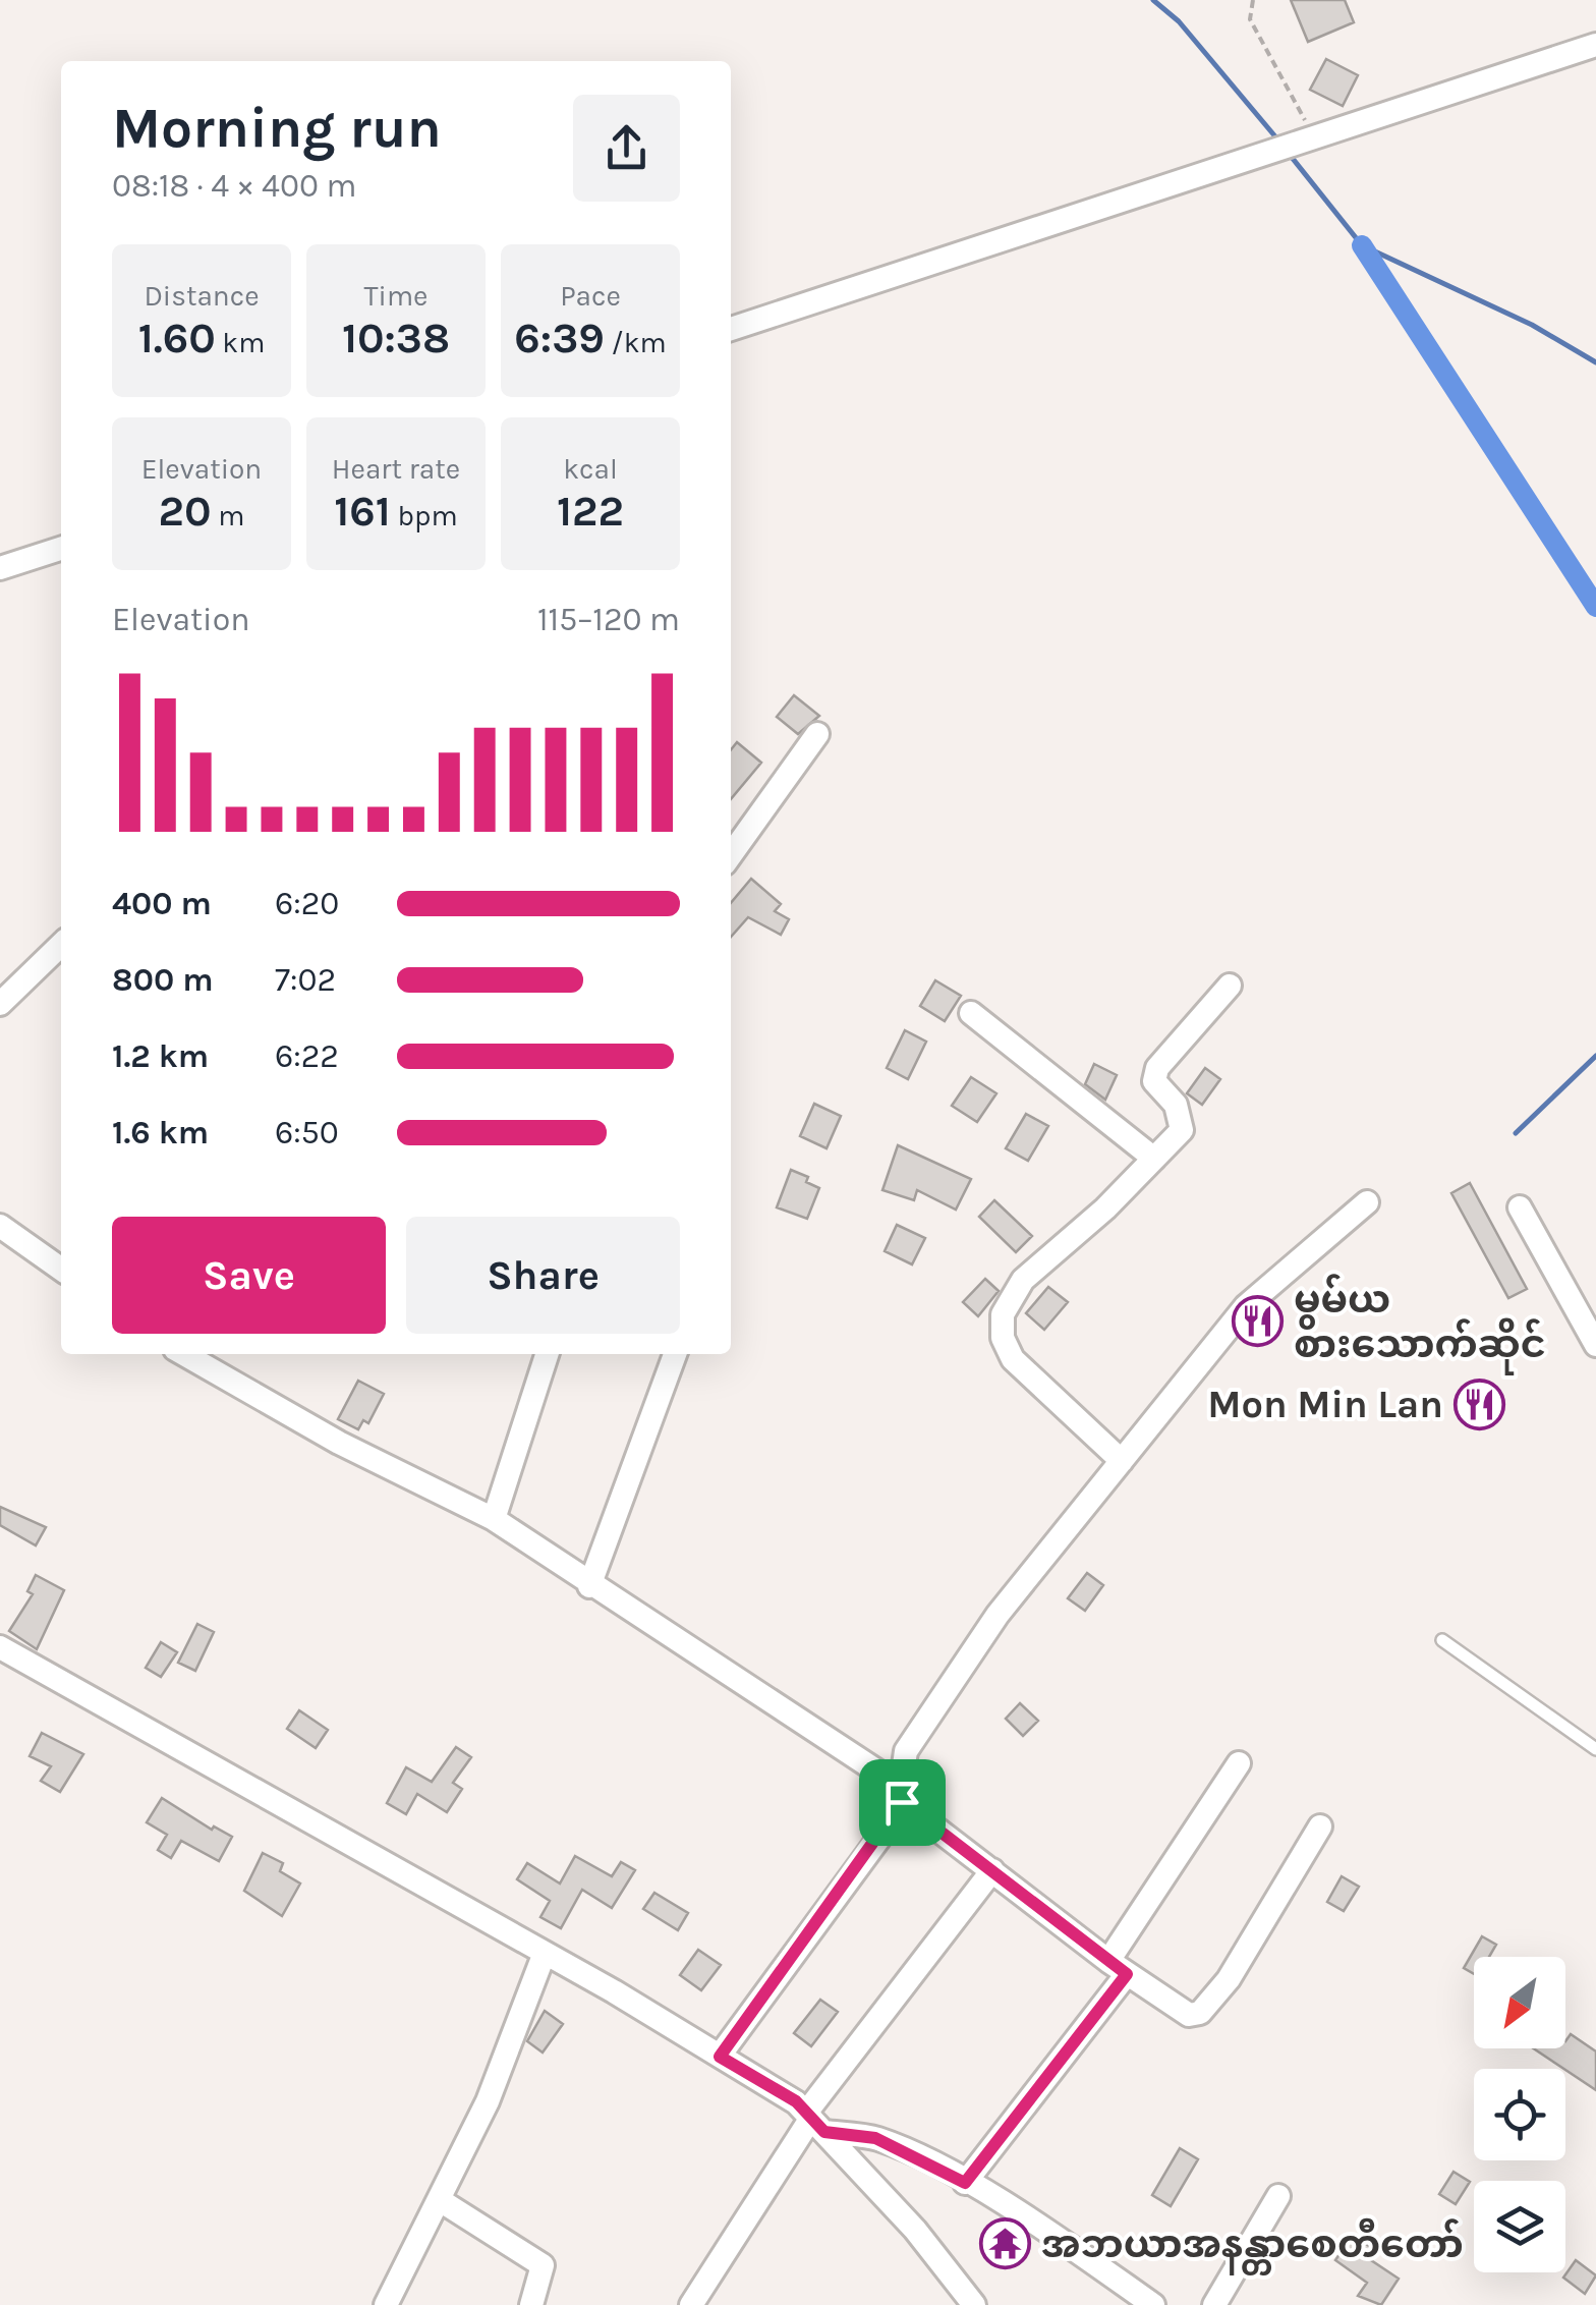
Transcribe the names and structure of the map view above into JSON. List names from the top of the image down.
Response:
{
  "places": {
    "restaurant": ["မွမ်ယ စားသောက်ဆိုင်", "Mon Min Lan"],
    "temple": ["အဘယာအနန္တာစေတီတော်"]
  },
  "north": "bottom left",
  "page": {
    "heading": ["Morning run", "08:18 · 4 × 400 m"],
    "stats": [
      ["Distance", "1.60 km"],
      ["Time", "10:38"],
      ["Pace", "6:39 /km"],
      ["Elevation", "20 m"],
      ["Heart rate", "161 bpm"],
      ["kcal", "122"]
    ],
    "chart": ["Elevation", "115–120 m"],
    "list": [
      {
        "name": "400 m",
        "note": "6:20"
      },
      {
        "name": "800 m",
        "note": "7:02"
      },
      {
        "name": "1.2 km",
        "note": "6:22"
      },
      {
        "name": "1.6 km",
        "note": "6:50"
      }
    ],
    "buttons": ["Save", "Share"]
  }
}
